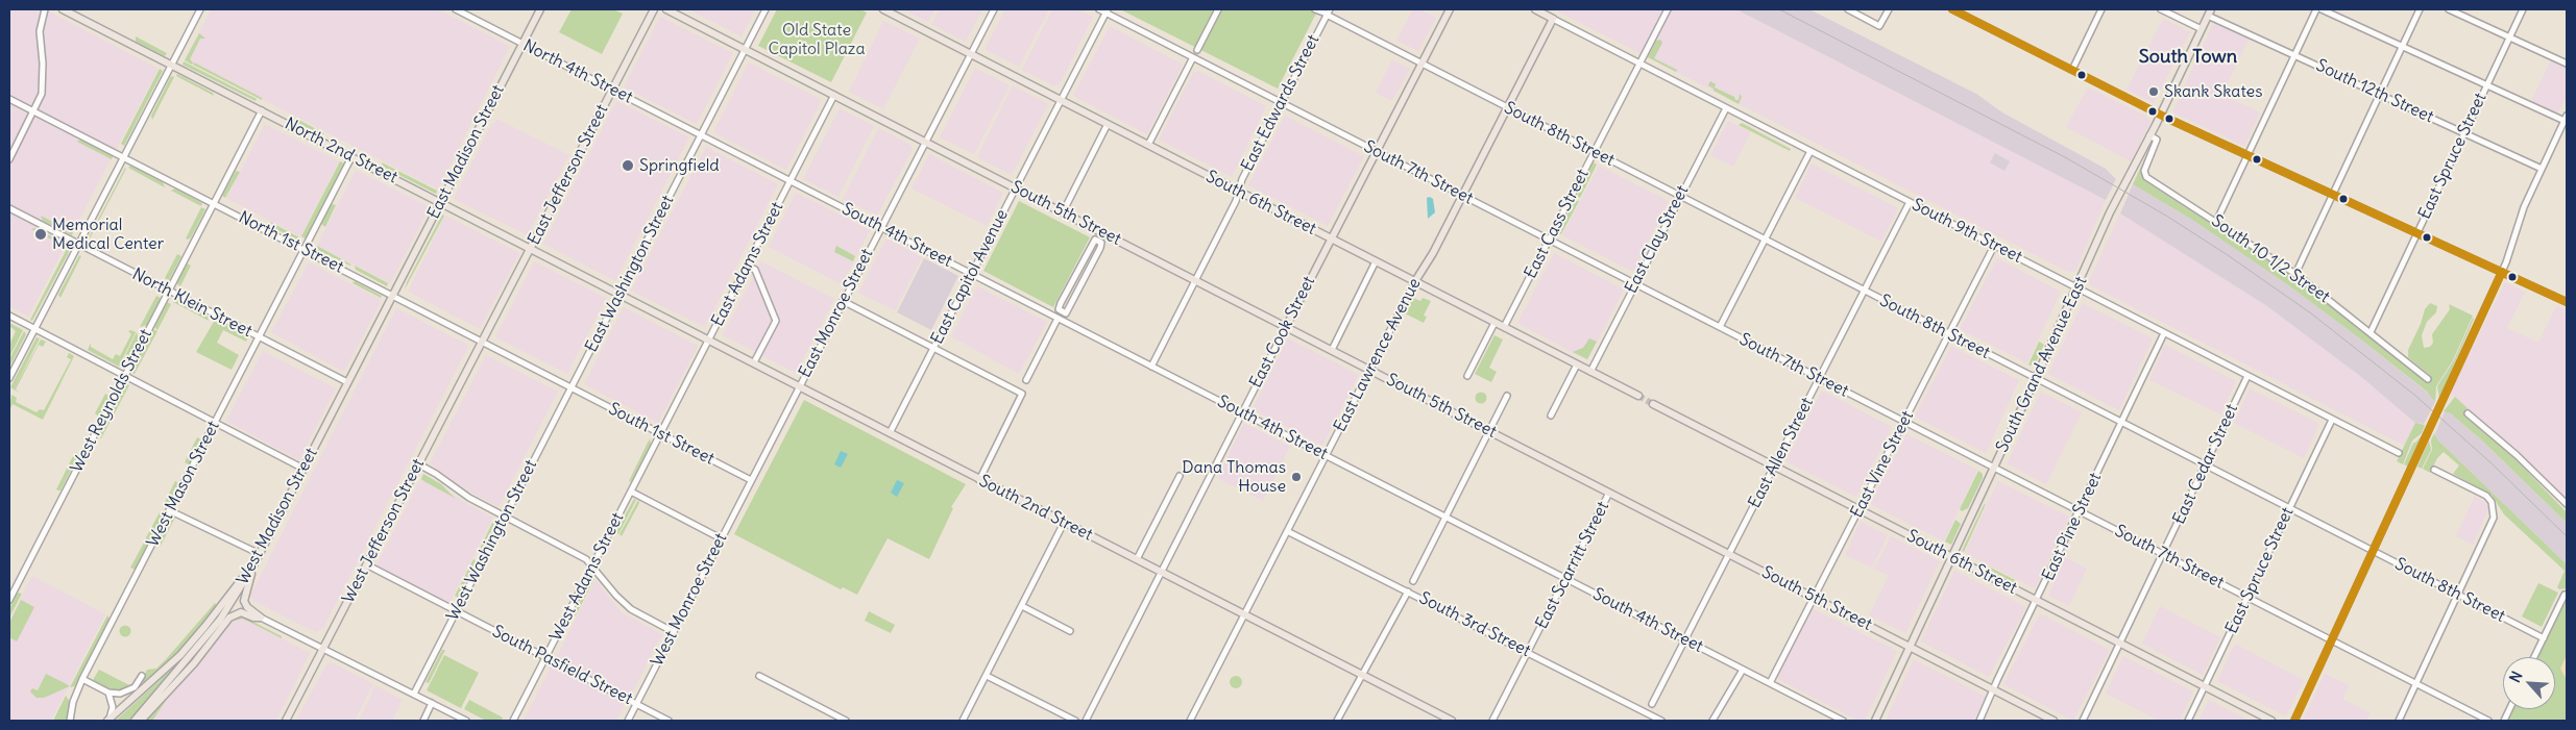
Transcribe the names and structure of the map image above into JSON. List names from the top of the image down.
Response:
{
  "streets": {
    "main road": [
      "North 2nd Street",
      "East Madison Street",
      "East Jefferson Street",
      "South 6th Street",
      "South 5th Street",
      "South 9th Street",
      "East Cook Street",
      "East Lawrence Avenue",
      "South Grand Avenue East",
      "South 2nd Street",
      "West Madison Street",
      "West Jefferson Street"
    ],
    "street": [
      "North 4th Street",
      "South 12th Street",
      "East Edwards Street",
      "South 8th Street",
      "East Spruce Street",
      "South 7th Street",
      "East Cass Street",
      "South 4th Street",
      "East Clay Street",
      "North 1st Street",
      "South 10 1/2 Street",
      "East Adams Street",
      "East Washington Street",
      "East Capitol Avenue",
      "North Klein Street",
      "East Monroe Street",
      "West Reynolds Street",
      "South 1st Street",
      "East Allen Street",
      "East Vine Street",
      "East Cedar Street",
      "West Mason Street",
      "East Pine Street",
      "West Washington Street",
      "East Scarritt Street",
      "West Adams Street",
      "West Monroe Street",
      "South 3rd Street",
      "South Pasfield Street"
    ]
  },
  "crossings": [
    ["North 4th Street", "East Madison Street"],
    ["North 4th Street", "East Jefferson Street"],
    ["North 4th Street", "South 4th Street"],
    ["North 4th Street", "East Washington Street"],
    ["South 12th Street", "East Spruce Street"],
    ["South 12th Street", "South Grand Avenue East"],
    ["East Edwards Street", "South 8th Street"],
    ["East Edwards Street", "South 7th Street"],
    ["East Edwards Street", "South 6th Street"],
    ["East Edwards Street", "South 5th Street"],
    ["East Edwards Street", "South 4th Street"],
    ["South 8th Street", "East Spruce Street"],
    ["South 8th Street", "East Cass Street"],
    ["South 8th Street", "East Clay Street"],
    ["South 8th Street", "East Cook Street"],
    ["South 8th Street", "East Lawrence Avenue"],
    ["South 8th Street", "South Grand Avenue East"],
    ["South 8th Street", "East Allen Street"],
    ["South 8th Street", "East Vine Street"],
    ["South 8th Street", "East Cedar Street"],
    ["South 8th Street", "East Pine Street"],
    ["North 2nd Street", "East Madison Street"],
    ["North 2nd Street", "East Jefferson Street"],
    ["North 2nd Street", "East Washington Street"],
    ["North 2nd Street", "West Reynolds Street"],
    ["North 2nd Street", "West Mason Street"],
    ["North 2nd Street", "South 2nd Street"],
    ["East Madison Street", "North 1st Street"],
    ["East Madison Street", "West Madison Street"],
    ["East Spruce Street", "South 7th Street"],
    ["East Spruce Street", "South 6th Street"],
    ["East Spruce Street", "South 9th Street"],
    ["East Spruce Street", "South 10 1/2 Street"],
    ["South 7th Street", "East Cass Street"],
    ["South 7th Street", "East Clay Street"],
    ["South 7th Street", "East Capitol Avenue"],
    ["South 7th Street", "East Cook Street"],
    ["South 7th Street", "East Lawrence Avenue"],
    ["South 7th Street", "South Grand Avenue East"],
    ["South 7th Street", "East Allen Street"],
    ["South 7th Street", "East Vine Street"],
    ["South 7th Street", "East Cedar Street"],
    ["South 7th Street", "East Pine Street"],
    ["East Jefferson Street", "North 1st Street"],
    ["East Jefferson Street", "West Jefferson Street"],
    ["South 6th Street", "East Cass Street"],
    ["South 6th Street", "East Clay Street"],
    ["South 6th Street", "East Capitol Avenue"],
    ["South 6th Street", "East Monroe Street"],
    ["South 6th Street", "East Cook Street"],
    ["South 6th Street", "East Lawrence Avenue"],
    ["South 6th Street", "South Grand Avenue East"],
    ["South 6th Street", "East Allen Street"],
    ["South 6th Street", "East Vine Street"],
    ["South 6th Street", "East Cedar Street"],
    ["South 6th Street", "East Pine Street"],
    ["South 5th Street", "East Adams Street"],
    ["South 5th Street", "East Washington Street"],
    ["South 5th Street", "East Capitol Avenue"],
    ["South 5th Street", "East Monroe Street"],
    ["South 5th Street", "East Cook Street"],
    ["South 5th Street", "East Lawrence Avenue"],
    ["South 5th Street", "South Grand Avenue East"],
    ["South 5th Street", "East Allen Street"],
    ["South 5th Street", "East Vine Street"],
    ["South 5th Street", "East Pine Street"],
    ["South 5th Street", "East Scarritt Street"],
    ["East Cass Street", "South 9th Street"],
    ["South 9th Street", "East Clay Street"],
    ["South 9th Street", "East Lawrence Avenue"],
    ["South 9th Street", "South Grand Avenue East"],
    ["South 9th Street", "East Allen Street"],
    ["South 9th Street", "East Vine Street"],
    ["South 9th Street", "East Cedar Street"],
    ["South 9th Street", "East Pine Street"],
    ["South 4th Street", "East Adams Street"],
    ["South 4th Street", "East Washington Street"],
    ["South 4th Street", "East Capitol Avenue"],
    ["South 4th Street", "East Monroe Street"],
    ["South 4th Street", "East Cook Street"],
    ["South 4th Street", "East Lawrence Avenue"],
    ["South 4th Street", "East Allen Street"],
    ["South 4th Street", "East Vine Street"],
    ["South 4th Street", "East Scarritt Street"],
    ["North 1st Street", "East Washington Street"],
    ["North 1st Street", "West Reynolds Street"],
    ["North 1st Street", "South 1st Street"],
    ["North 1st Street", "West Mason Street"],
    ["North 1st Street", "West Madison Street"],
    ["North 1st Street", "West Jefferson Street"],
    ["North 1st Street", "West Washington Street"],
    ["South 10 1/2 Street", "South Grand Avenue East"],
    ["East Adams Street", "South 1st Street"],
    ["East Adams Street", "South 2nd Street"],
    ["East Adams Street", "West Adams Street"],
    ["East Washington Street", "South 1st Street"],
    ["East Washington Street", "South 2nd Street"],
    ["East Washington Street", "West Washington Street"],
    ["East Capitol Avenue", "South 2nd Street"],
    ["North Klein Street", "West Reynolds Street"],
    ["North Klein Street", "West Mason Street"],
    ["North Klein Street", "West Madison Street"],
    ["East Monroe Street", "South 1st Street"],
    ["East Monroe Street", "South 2nd Street"],
    ["East Monroe Street", "West Monroe Street"],
    ["East Cook Street", "South 2nd Street"],
    ["East Lawrence Avenue", "South 2nd Street"],
    ["East Lawrence Avenue", "South 3rd Street"],
    ["South 1st Street", "West Washington Street"],
    ["South 1st Street", "West Adams Street"],
    ["South 1st Street", "West Monroe Street"],
    ["West Jefferson Street", "South Pasfield Street"],
    ["West Washington Street", "South Pasfield Street"],
    ["East Scarritt Street", "South 3rd Street"],
    ["West Adams Street", "South Pasfield Street"],
    ["West Monroe Street", "South Pasfield Street"]
  ],
  "districts": ["South Town"],
  "parks": ["Old State Capitol Plaza"],
  "places": [
    "Skank Skates",
    "Springfield",
    "Memorial Medical Center",
    "Dana Thomas House"
  ],
  "north": "top left"
}
